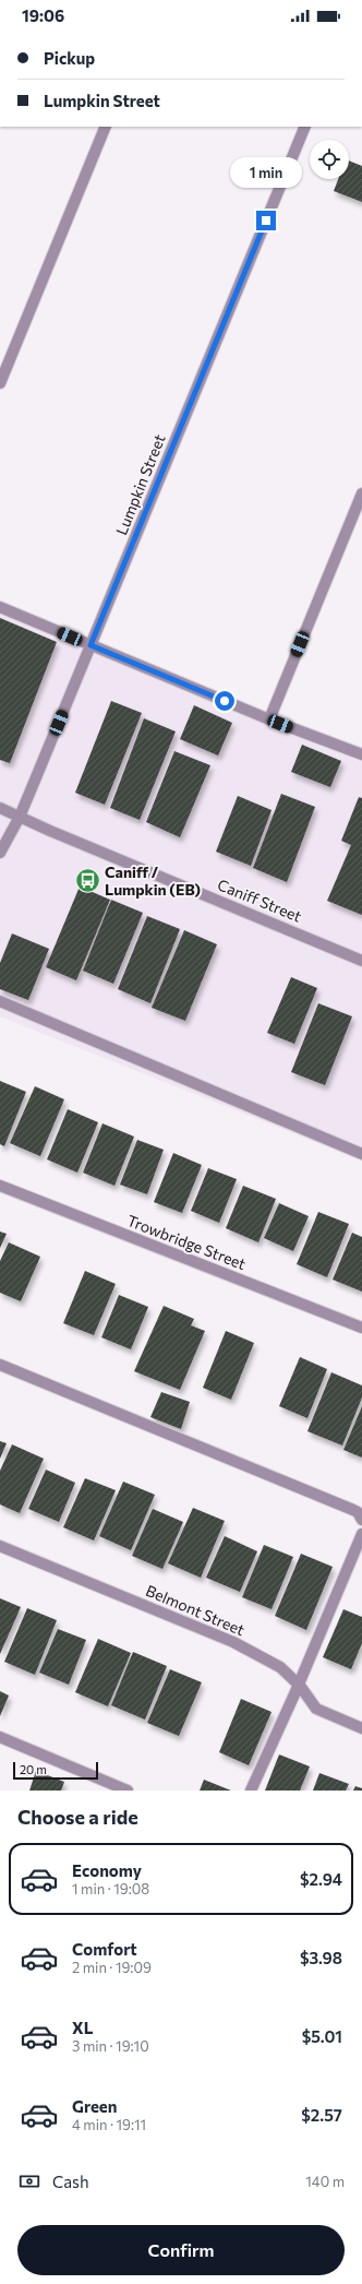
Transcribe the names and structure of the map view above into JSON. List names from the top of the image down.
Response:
{
  "streets": {
    "street": [
      "Lumpkin Street",
      "Caniff Street",
      "Trowbridge Street",
      "Belmont Street"
    ]
  },
  "crossings": [
    ["Lumpkin Street", "Caniff Street"]
  ],
  "places": {
    "bus stop": ["Caniff / Lumpkin (EB)"]
  },
  "scale_bar": "20 m",
  "page": {
    "status": "19:06",
    "banner": ["Pickup", "Lumpkin Street"],
    "bubble": "1 min",
    "scale": "20 m",
    "heading": "Choose a ride",
    "list": [
      {
        "name": "Economy",
        "note": "1 min · 19:08",
        "value": "$2.94"
      },
      {
        "name": "Comfort",
        "note": "2 min · 19:09",
        "value": "$3.98"
      },
      {
        "name": "XL",
        "note": "3 min · 19:10",
        "value": "$5.01"
      },
      {
        "name": "Green",
        "note": "4 min · 19:11",
        "value": "$2.57"
      }
    ],
    "pay": ["Cash", "140 m"],
    "buttons": "Confirm"
  }
}
